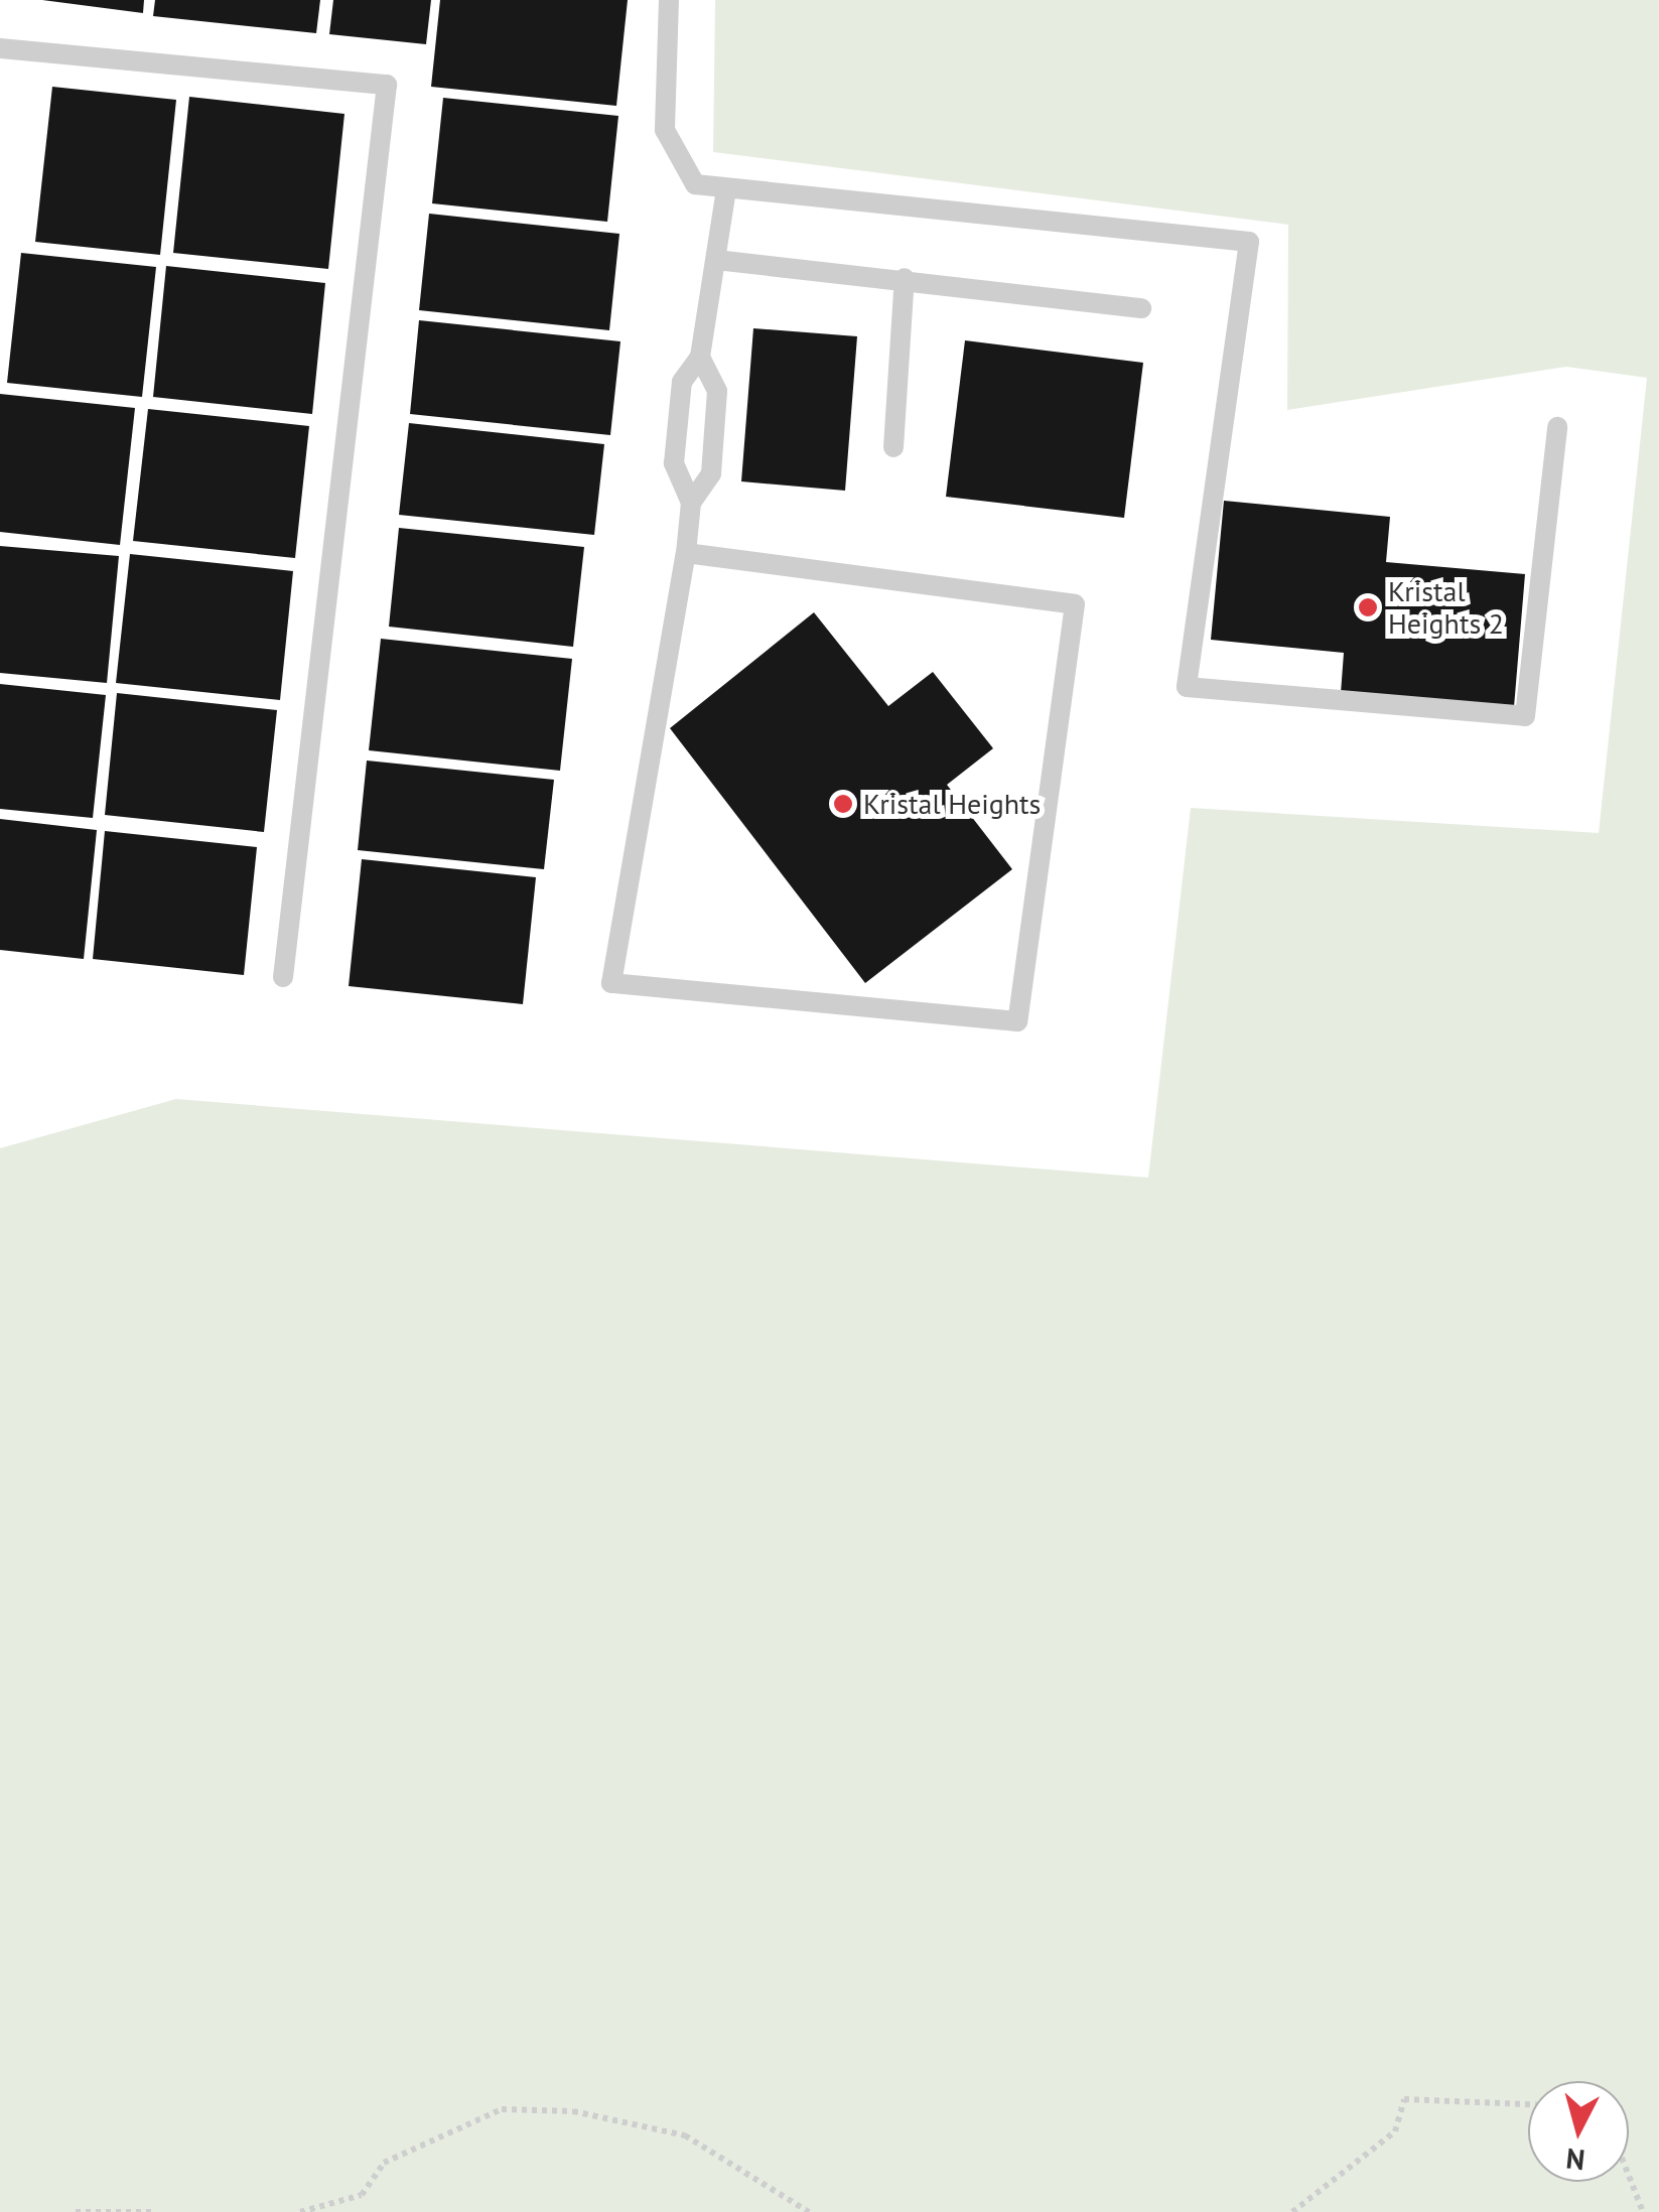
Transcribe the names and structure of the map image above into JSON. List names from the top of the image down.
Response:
{
  "places": ["Kristal Heights 2", "Kristal Heights"],
  "north": "bottom"
}
